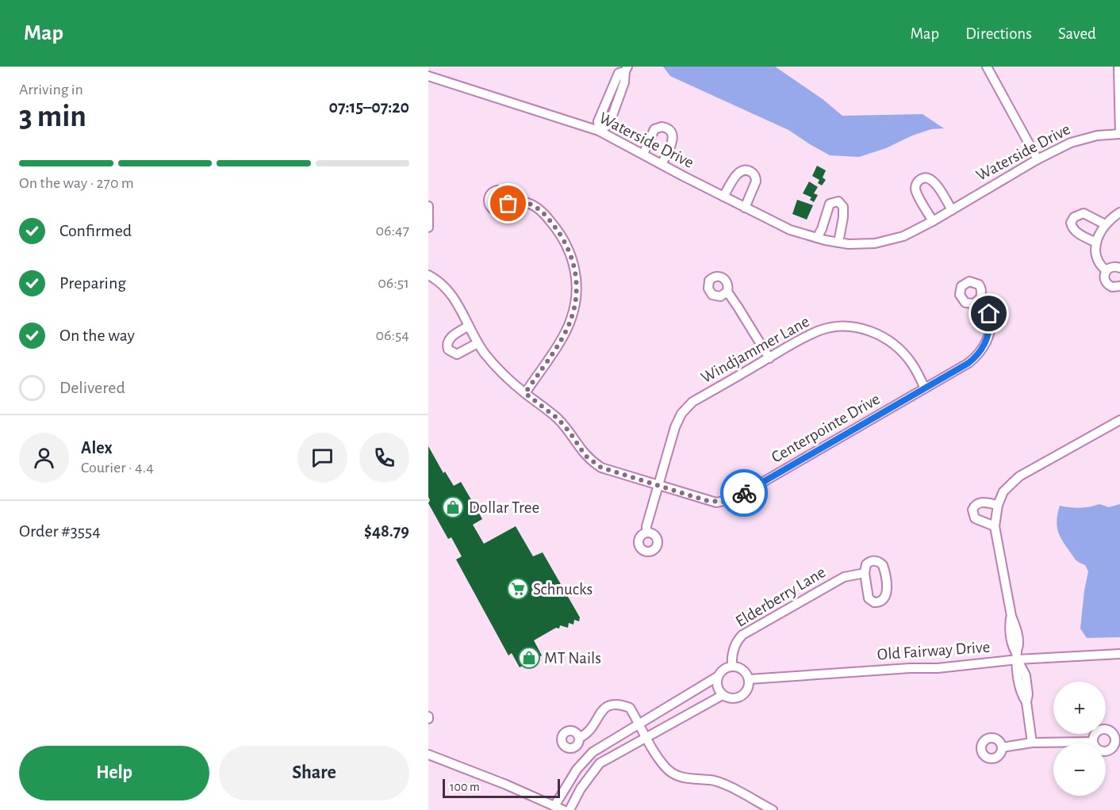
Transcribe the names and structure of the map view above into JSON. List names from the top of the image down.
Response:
{
  "streets": {
    "street": [
      "Waterside Drive",
      "Windjammer Lane",
      "Centerpointe Drive",
      "Elderberry Lane",
      "Old Fairway Drive"
    ]
  },
  "crossings": [
    ["Windjammer Lane", "Centerpointe Drive"],
    ["Elderberry Lane", "Old Fairway Drive"]
  ],
  "places": {
    "shop": ["Dollar Tree", "MT Nails"],
    "supermarket": ["Schnucks"]
  },
  "scale_bar": "100 m",
  "page": {
    "header": "Map",
    "nav": ["Map", "Directions", "Saved"],
    "heading": ["3 min", "Arriving in", "07:15–07:20"],
    "panel": [
      "Alex",
      "Courier · 4.4",
      "Order #3554",
      "$48.79"
    ],
    "bar": "On the way · 270 m",
    "list": [
      ["Confirmed", "06:47"],
      ["Preparing", "06:51"],
      ["On the way", "06:54"],
      "Delivered"
    ],
    "map_buttons": ["+", "−"],
    "buttons": ["Help", "Share"],
    "scale": "100 m"
  }
}
